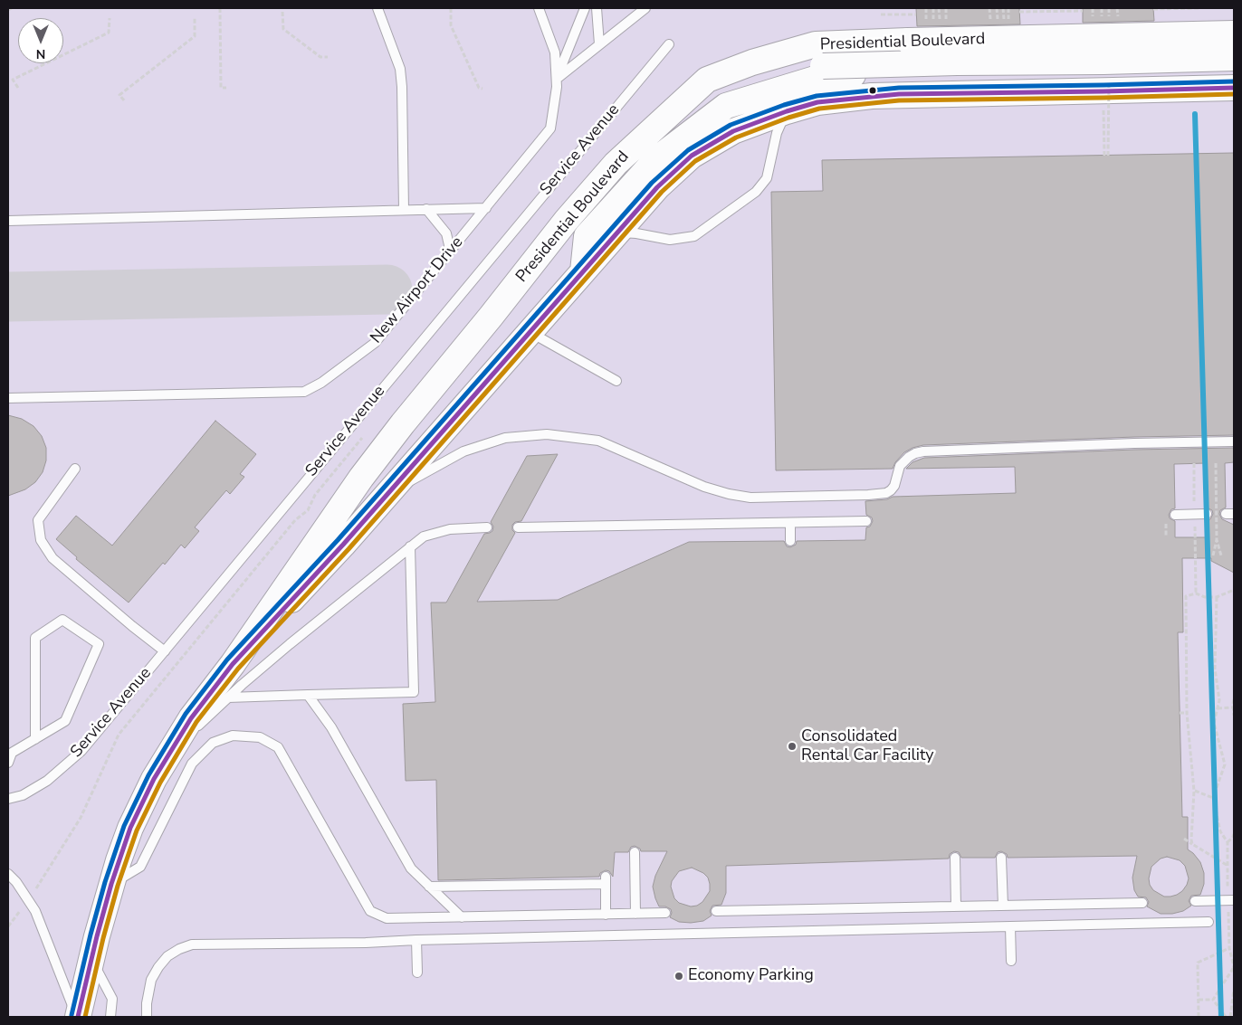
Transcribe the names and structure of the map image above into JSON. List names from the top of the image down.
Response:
{
  "streets": {
    "main road": ["Presidential Boulevard"],
    "lane": ["Service Avenue", "New Airport Drive"]
  },
  "places": ["Consolidated Rental Car Facility", "Economy Parking"],
  "north": "bottom"
}
